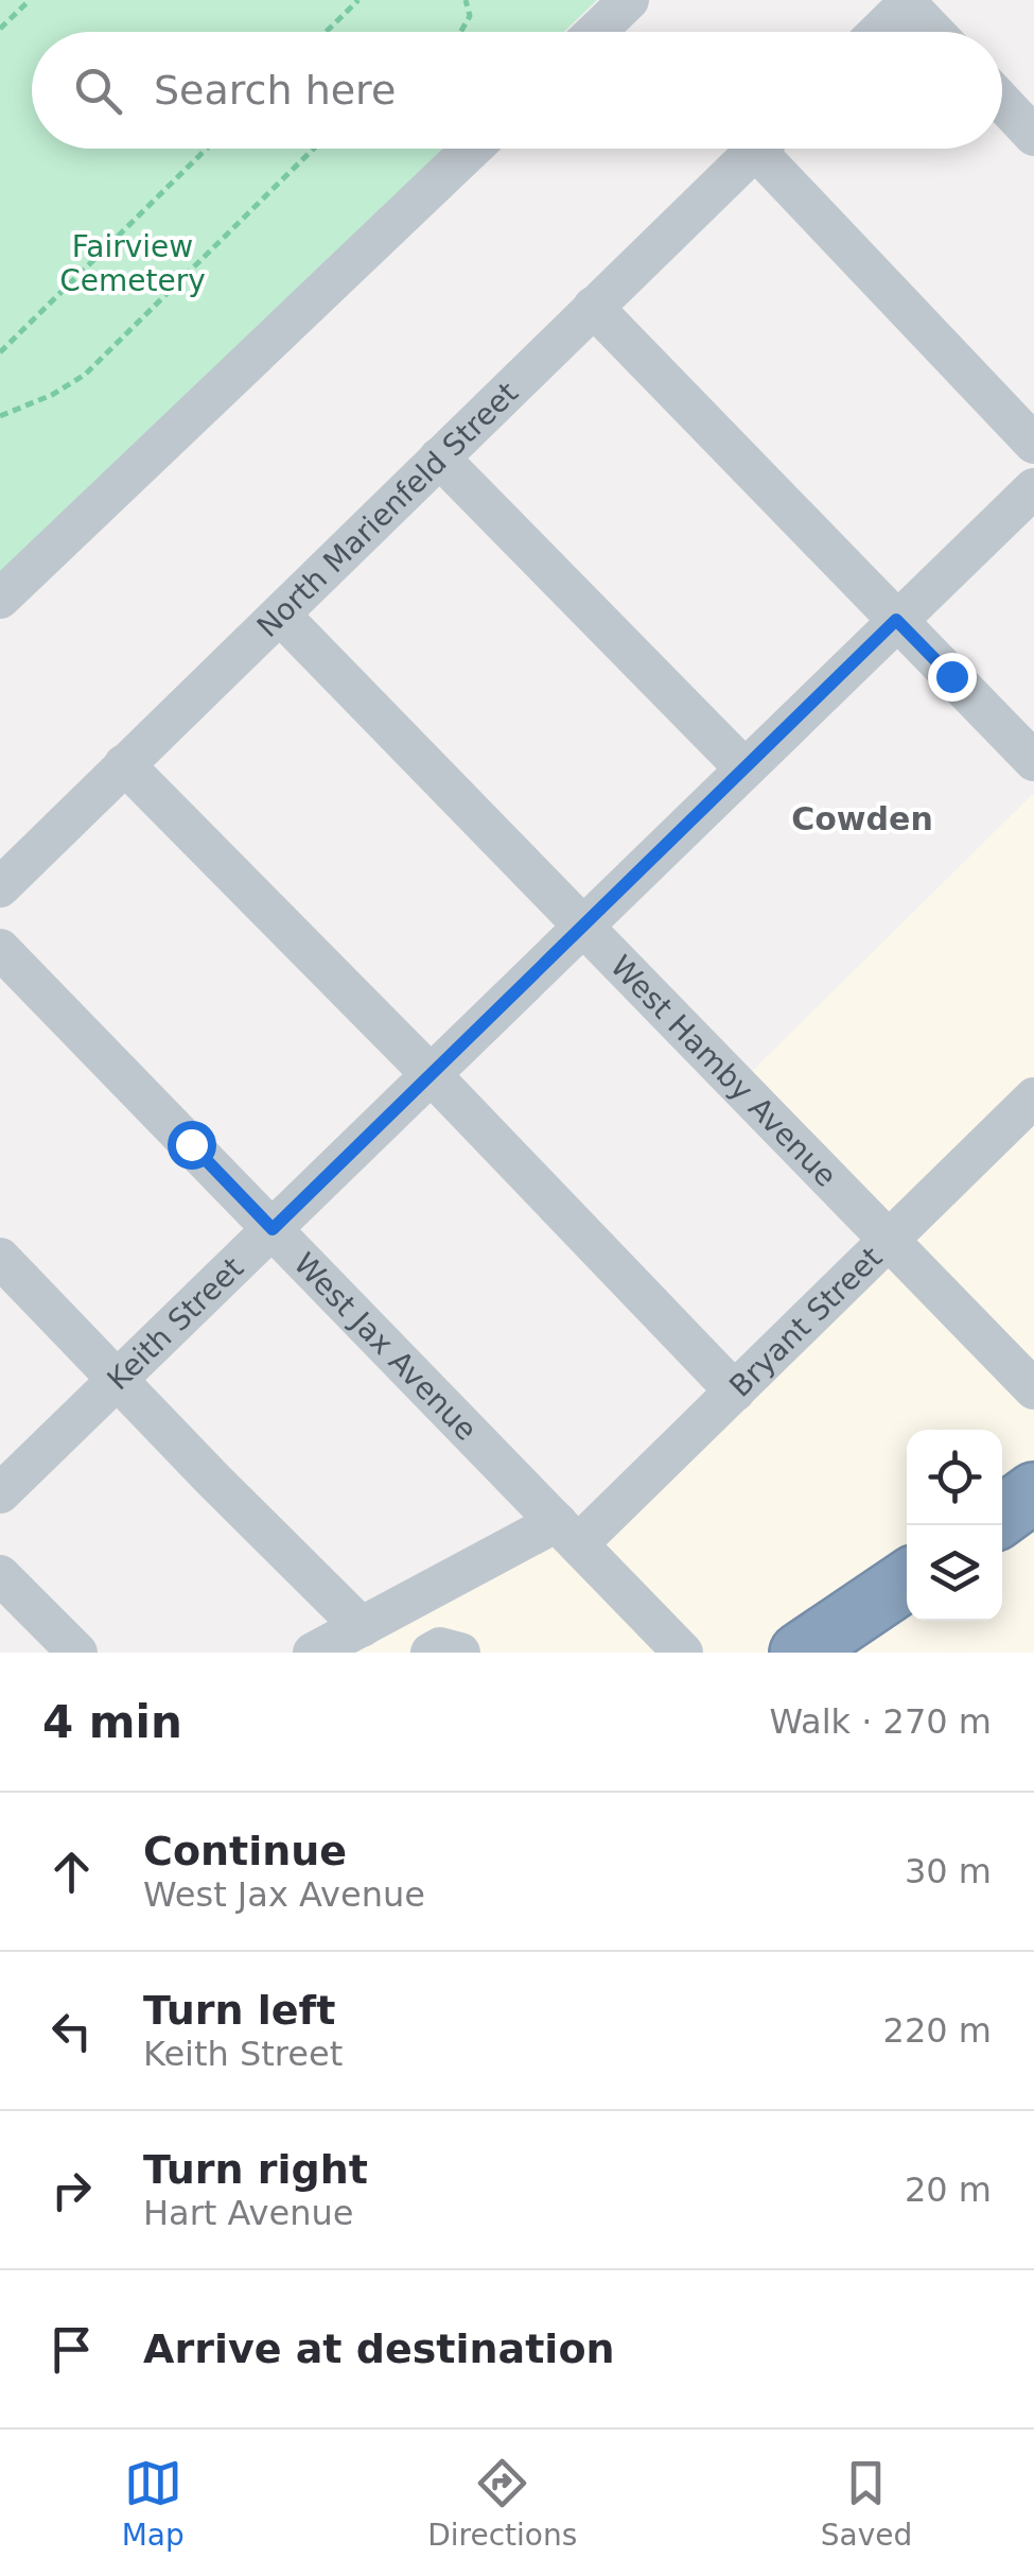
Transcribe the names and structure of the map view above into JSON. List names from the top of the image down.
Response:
{
  "streets": {
    "street": [
      "North Marienfeld Street",
      "West Hamby Avenue",
      "Bryant Street",
      "Keith Street",
      "West Jax Avenue"
    ]
  },
  "crossings": [
    ["North Marienfeld Street", "West Hamby Avenue"],
    ["West Hamby Avenue", "Bryant Street"],
    ["West Hamby Avenue", "Keith Street"],
    ["Bryant Street", "West Jax Avenue"],
    ["Keith Street", "West Jax Avenue"]
  ],
  "districts": ["Cowden"],
  "parks": ["Fairview Cemetery"],
  "page": {
    "search": "Search here",
    "heading": ["4 min", "Walk · 270 m"],
    "list": [
      ["Continue", "West Jax Avenue", "30 m"],
      ["Turn left", "Keith Street", "220 m"],
      ["Turn right", "Hart Avenue", "20 m"],
      "Arrive at destination"
    ],
    "nav": ["Map", "Directions", "Saved"]
  }
}
